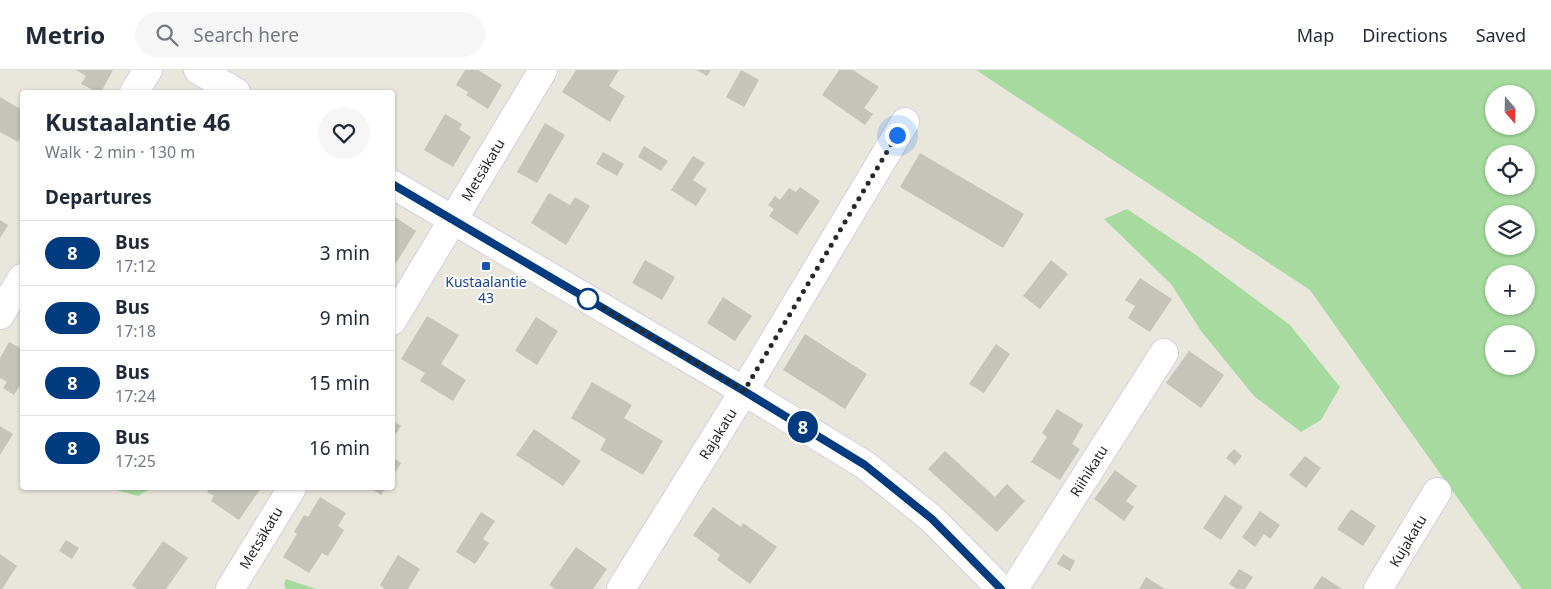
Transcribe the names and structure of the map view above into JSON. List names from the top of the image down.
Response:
{
  "streets": {
    "street": [
      "Metsäkatu",
      "Rajakatu",
      "Riihikatu",
      "Kujakatu"
    ]
  },
  "places": {
    "transit": ["Kustaalantie 43"]
  },
  "lines": ["bus line 8"],
  "north": "bottom",
  "page": {
    "header": "Metrio",
    "search": "Search here",
    "nav": ["Map", "Directions", "Saved"],
    "on_map": "8",
    "map_buttons": ["+", "−"],
    "heading": [
      ["Kustaalantie 46", "Walk · 2 min · 130 m"],
      "Departures"
    ],
    "list": [
      {
        "mark": "8",
        "name": "Bus",
        "note": "17:12",
        "value": "3 min"
      },
      {
        "mark": "8",
        "name": "Bus",
        "note": "17:18",
        "value": "9 min"
      },
      {
        "mark": "8",
        "name": "Bus",
        "note": "17:24",
        "value": "15 min"
      },
      {
        "mark": "8",
        "name": "Bus",
        "note": "17:25",
        "value": "16 min"
      }
    ]
  }
}
